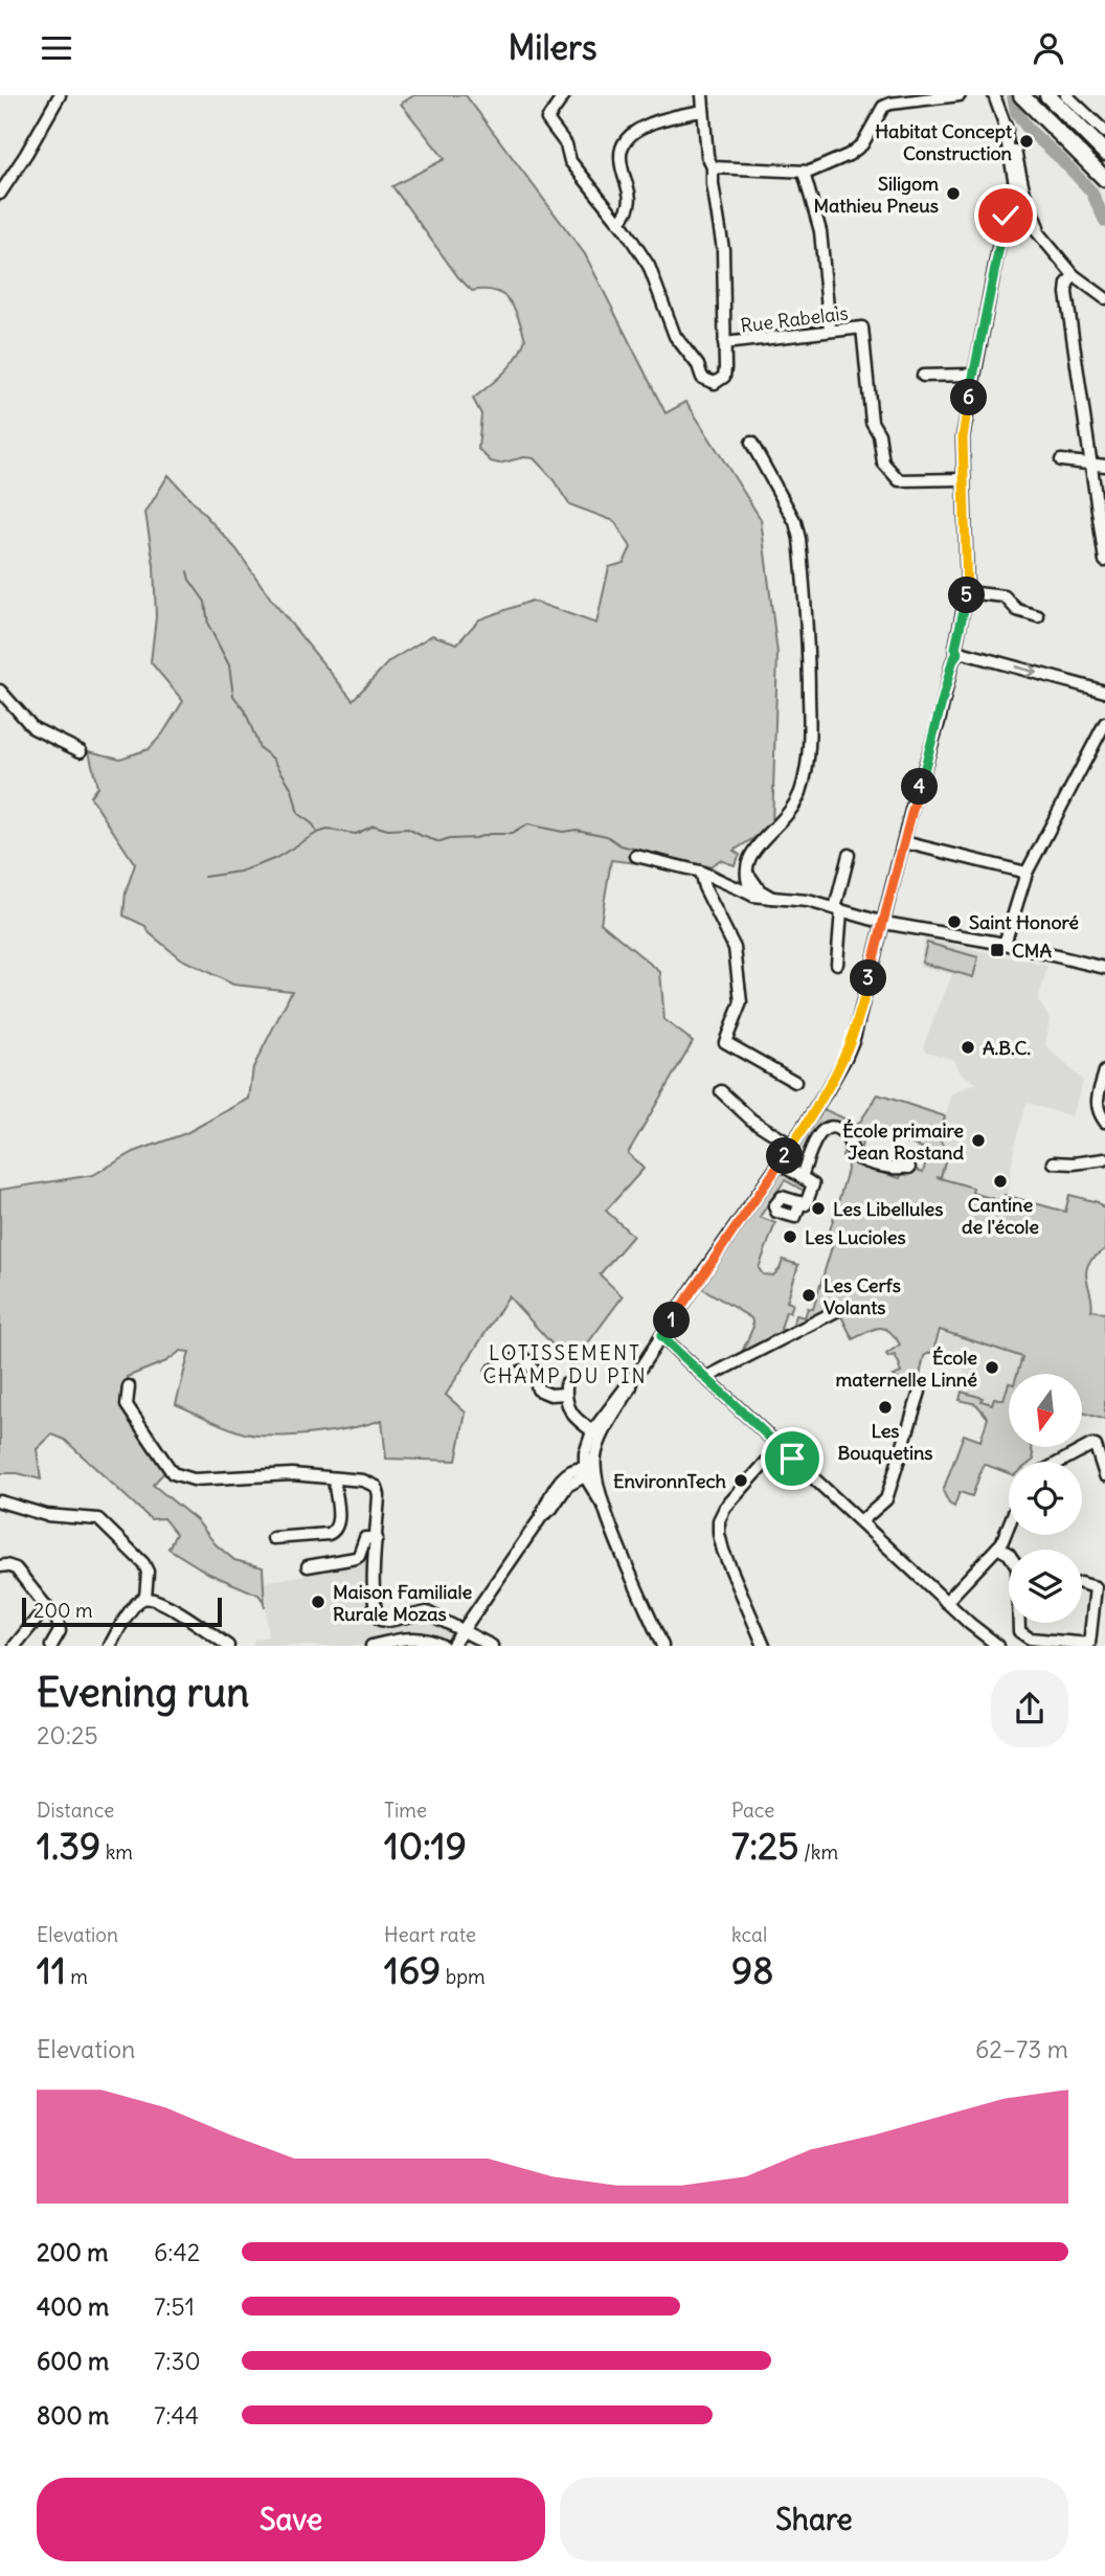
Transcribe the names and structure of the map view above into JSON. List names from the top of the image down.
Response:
{
  "streets": {
    "street": ["Rue Rabelais"]
  },
  "districts": ["LOTISSEMENT CHAMP DU PIN"],
  "places": {
    "other": [
      "Habitat Concept Construction",
      "Siligom Mathieu Pneus",
      "Saint Honoré",
      "A.B.C.",
      "École primaire Jean Rostand",
      "Cantine de l'école",
      "Les Libellules",
      "Les Lucioles",
      "Les Cerfs Volants",
      "École maternelle Linné",
      "Les Bouquetins",
      "EnvironnTech",
      "Maison Familiale Rurale Mozas"
    ],
    "transit": ["CMA"]
  },
  "scale_bar": "200 m",
  "north": "bottom",
  "page": {
    "header": "Milers",
    "pins": [
      "6",
      "5",
      "4",
      "3",
      "2",
      "1"
    ],
    "scale": "200 m",
    "heading": ["Evening run", "20:25"],
    "stats": [
      ["Distance", "1.39 km"],
      ["Time", "10:19"],
      ["Pace", "7:25 /km"],
      ["Elevation", "11 m"],
      ["Heart rate", "169 bpm"],
      ["kcal", "98"]
    ],
    "chart": ["Elevation", "62–73 m"],
    "list": [
      {
        "name": "200 m",
        "note": "6:42"
      },
      {
        "name": "400 m",
        "note": "7:51"
      },
      {
        "name": "600 m",
        "note": "7:30"
      },
      {
        "name": "800 m",
        "note": "7:44"
      }
    ],
    "buttons": ["Save", "Share"]
  }
}
